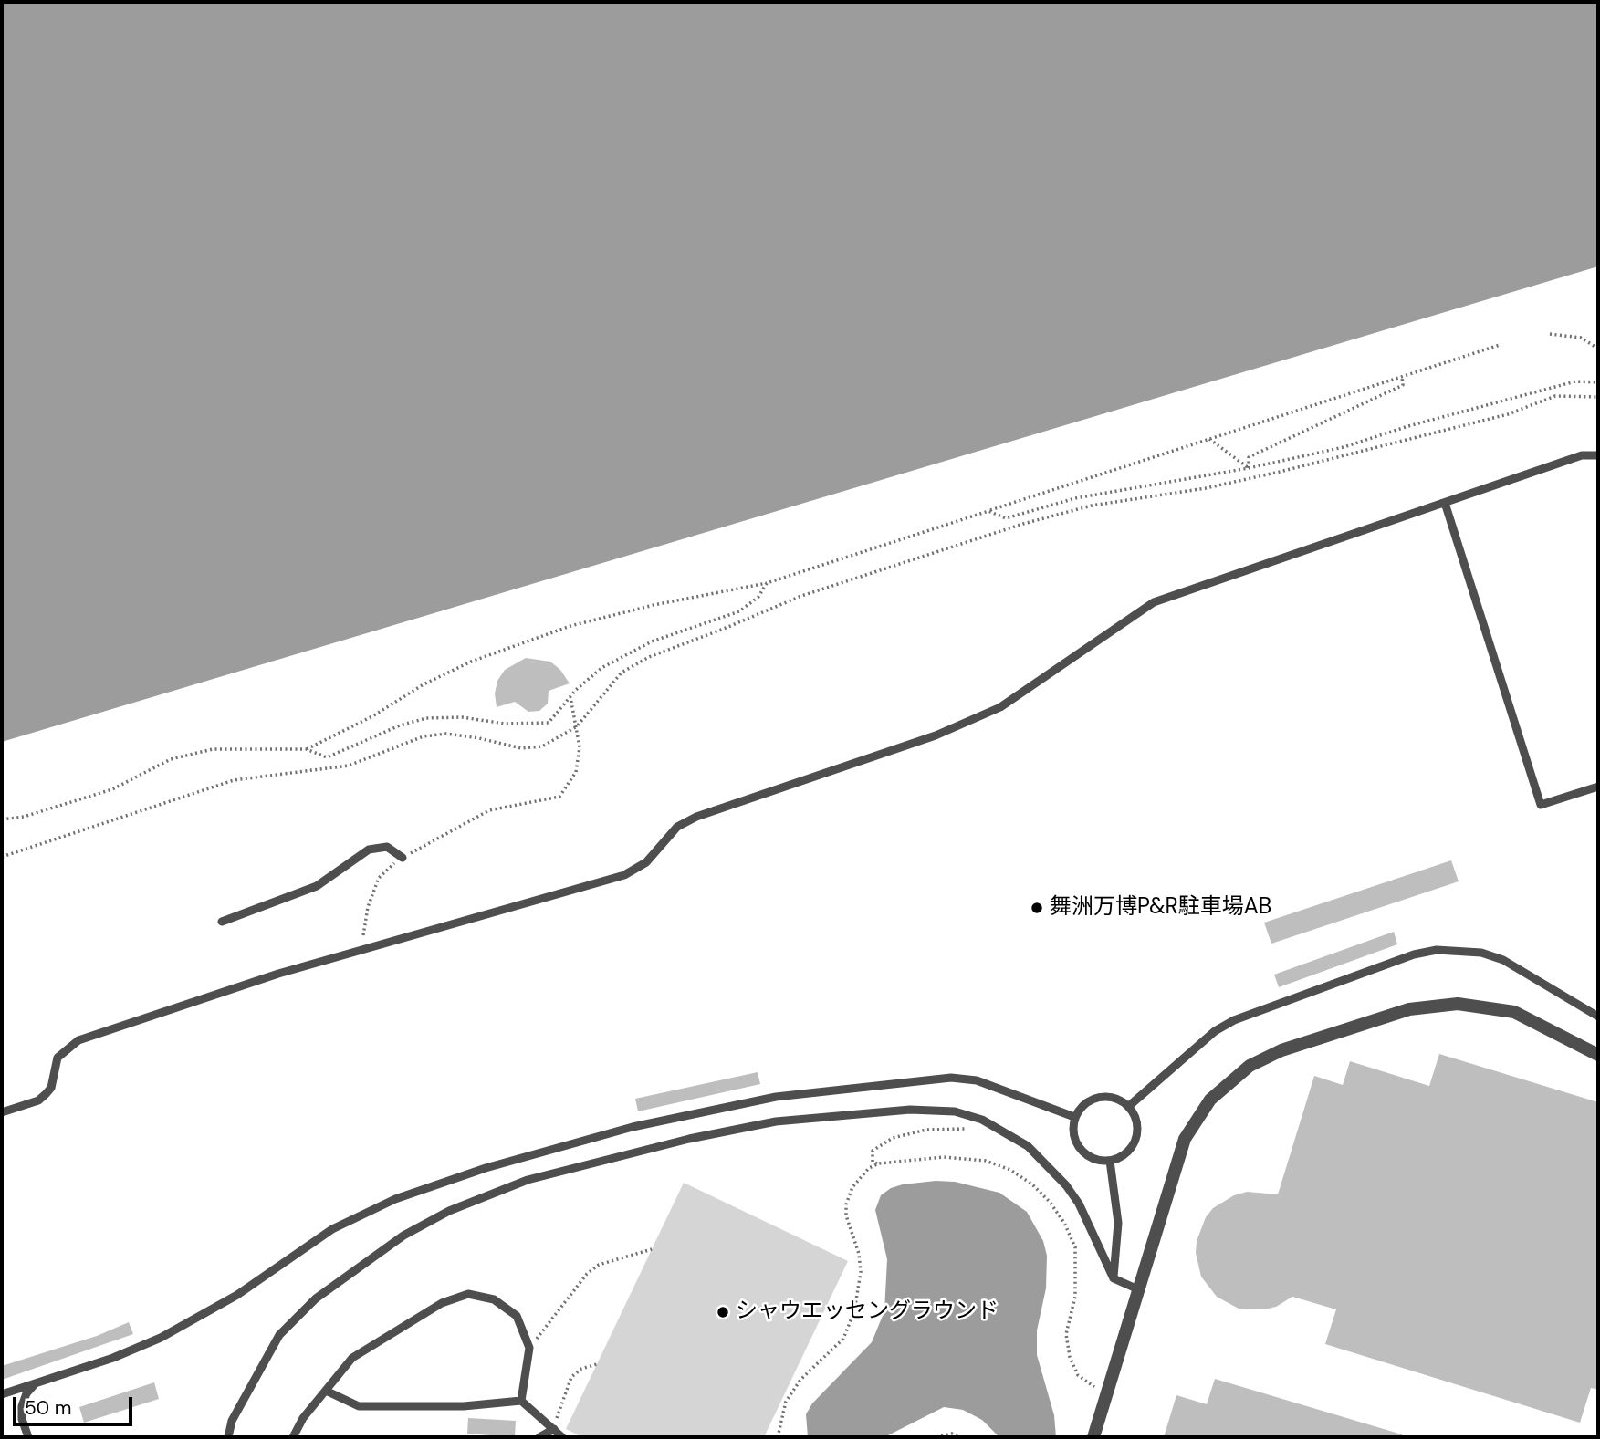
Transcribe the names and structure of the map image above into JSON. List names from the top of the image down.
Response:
{
  "places": ["舞洲万博P&R駐車場AB", "シャウエッセングラウンド"],
  "scale_bar": "50 m"
}
